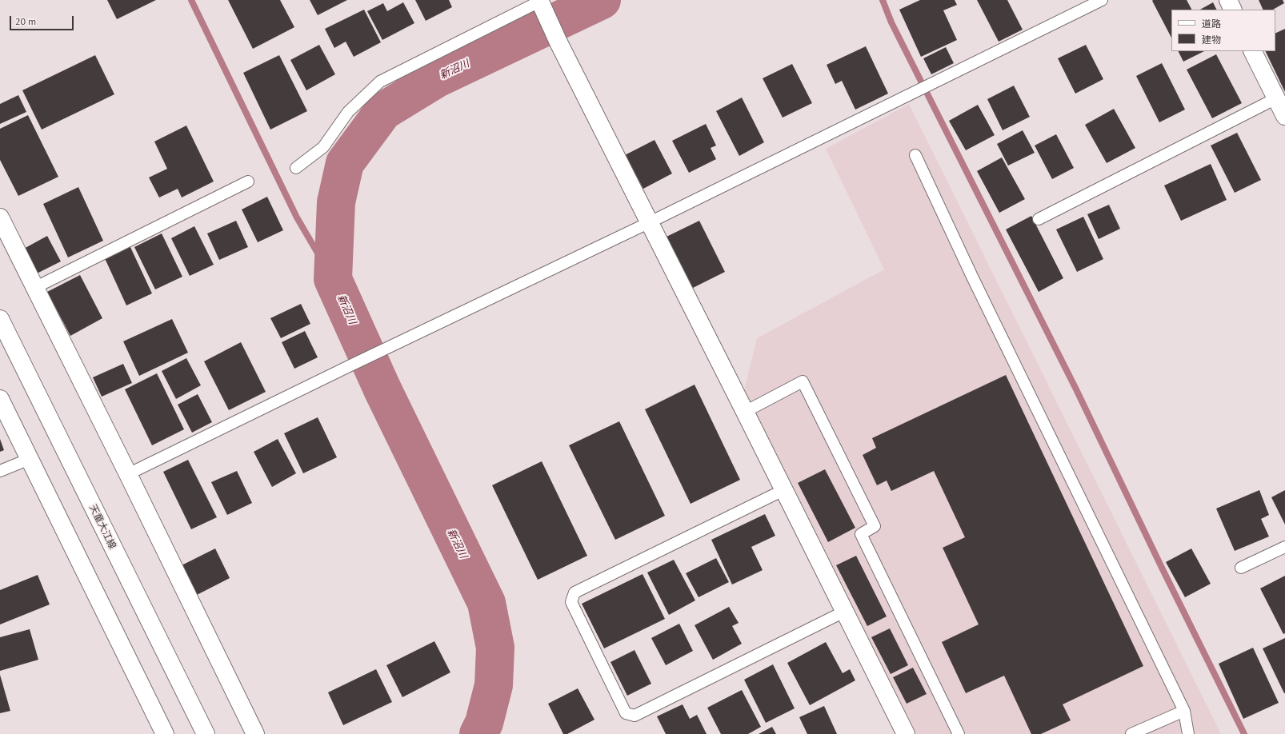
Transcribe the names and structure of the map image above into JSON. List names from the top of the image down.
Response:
{
  "streets": {
    "street": ["天童大江線"]
  },
  "water": ["新沼川"],
  "legend": ["道路", "建物"],
  "scale_bar": "20 m"
}
